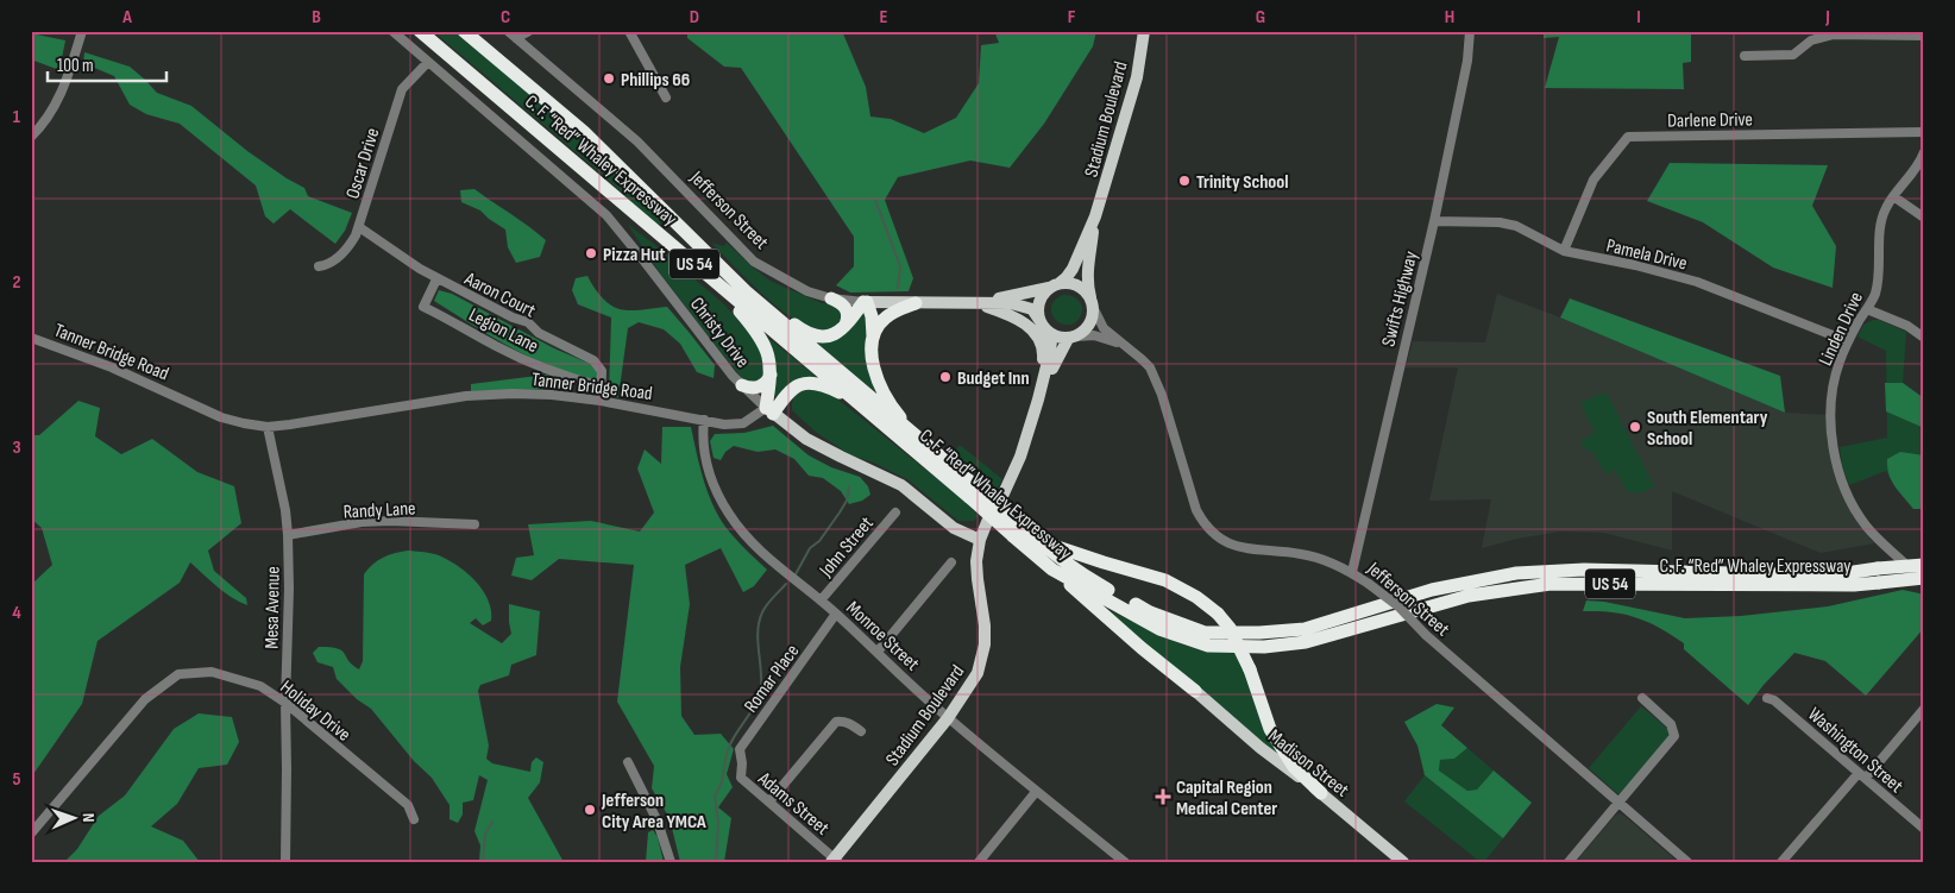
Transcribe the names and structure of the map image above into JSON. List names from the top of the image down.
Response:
{
  "streets": {
    "highway": ["C. F. “Red” Whaley Expressway", "US 54"],
    "main road": ["Stadium Boulevard", "Jefferson Street", "Madison Street"],
    "street": [
      "Darlene Drive",
      "Oscar Drive",
      "Pamela Drive",
      "Aaron Court",
      "Swifts Highway",
      "Linden Drive",
      "Legion Lane",
      "Christy Drive",
      "Tanner Bridge Road",
      "Randy Lane",
      "John Street",
      "Mesa Avenue",
      "Monroe Street",
      "Romar Place",
      "Holiday Drive",
      "Washington Street",
      "Adams Street"
    ]
  },
  "crossings": [
    ["Stadium Boulevard", "Monroe Street"],
    ["Stadium Boulevard", "Adams Street"],
    ["Darlene Drive", "Pamela Drive"],
    ["C. F. “Red” Whaley Expressway", "Linden Drive"],
    ["Oscar Drive", "Aaron Court"],
    ["Oscar Drive", "Christy Drive"],
    ["Jefferson Street", "Swifts Highway"],
    ["Pamela Drive", "Swifts Highway"],
    ["Pamela Drive", "Linden Drive"],
    ["Aaron Court", "Legion Lane"],
    ["Aaron Court", "Tanner Bridge Road"],
    ["Christy Drive", "Tanner Bridge Road"],
    ["Tanner Bridge Road", "Mesa Avenue"],
    ["Tanner Bridge Road", "Monroe Street"],
    ["Randy Lane", "Mesa Avenue"],
    ["John Street", "Monroe Street"],
    ["Mesa Avenue", "Holiday Drive"],
    ["Monroe Street", "Romar Place"],
    ["Romar Place", "Adams Street"]
  ],
  "places": {
    "other": [
      "Phillips 66",
      "Trinity School",
      "Pizza Hut",
      "Budget Inn",
      "South Elementary School",
      "Jefferson City Area YMCA"
    ],
    "health": ["Capital Region Medical Center"]
  },
  "scale_bar": "100 m",
  "north": "right",
  "grid": {
    "columns": [
      "A",
      "B",
      "C",
      "D",
      "E",
      "F",
      "G",
      "H",
      "I",
      "J"
    ],
    "rows": [
      "1",
      "2",
      "3",
      "4",
      "5"
    ]
  }
}
